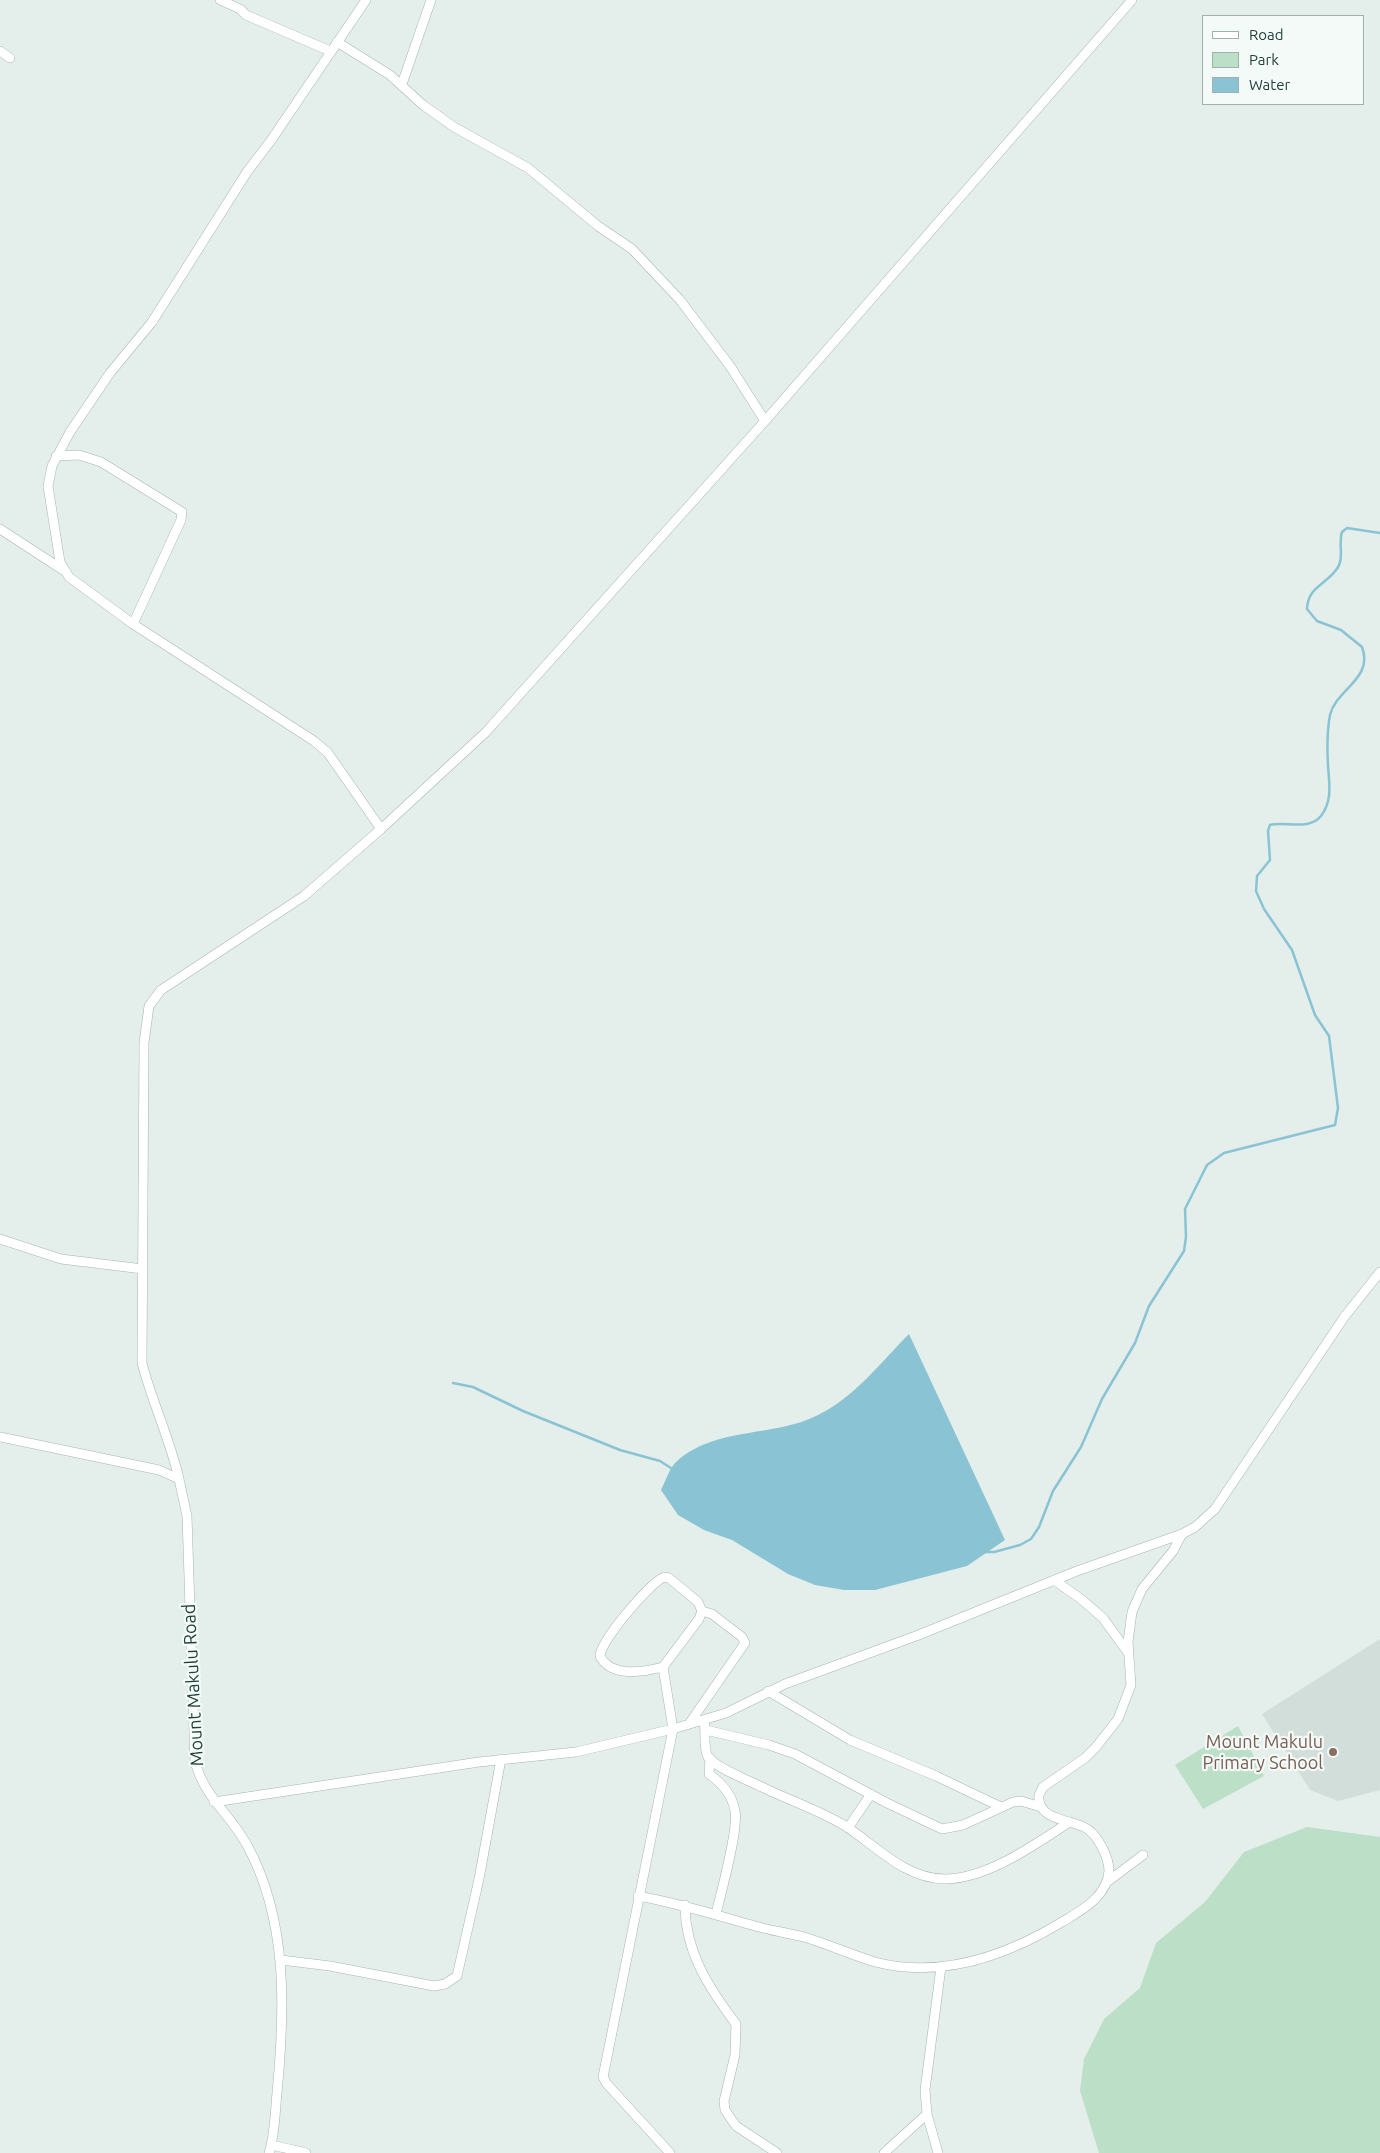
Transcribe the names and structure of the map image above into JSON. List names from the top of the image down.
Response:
{
  "streets": {
    "street": ["Mount Makulu Road"]
  },
  "places": ["Mount Makulu Primary School"],
  "legend": ["Road", "Park", "Water"]
}
